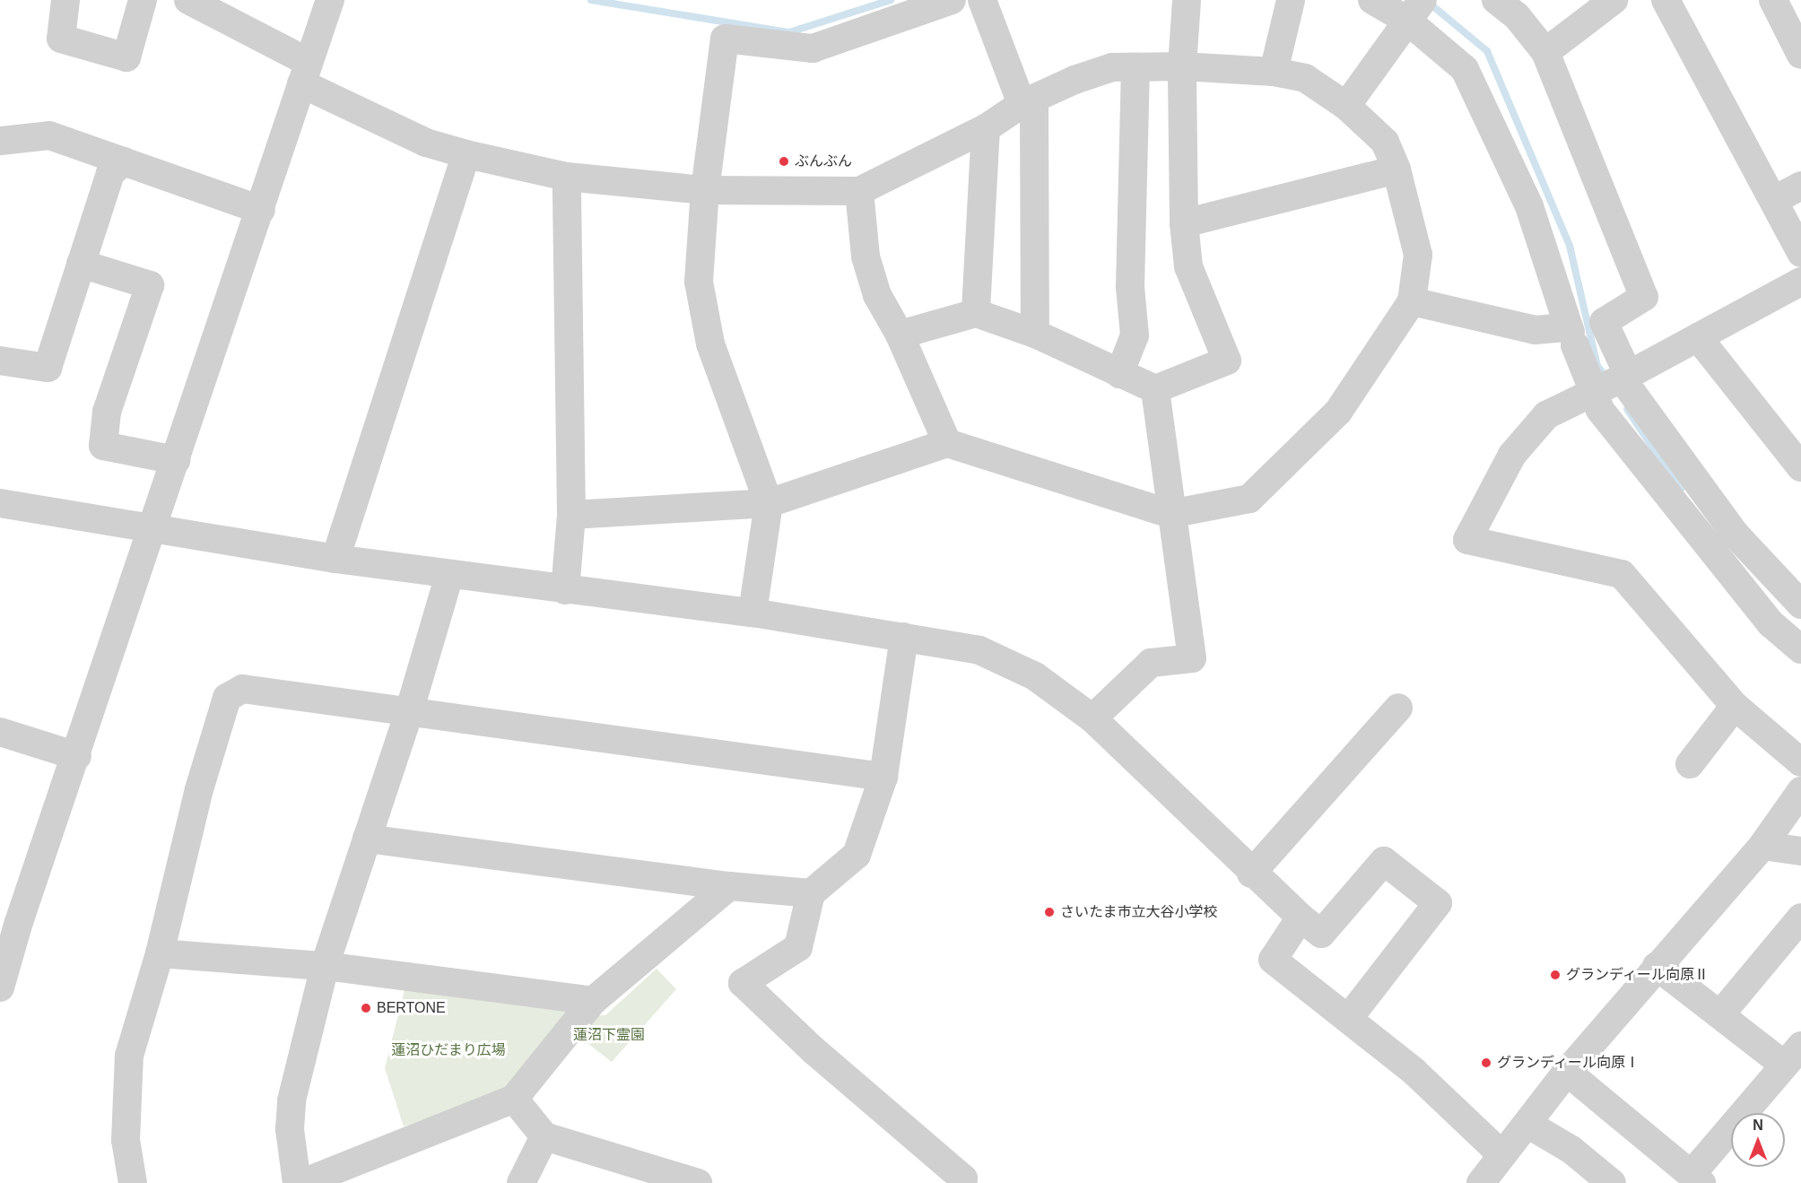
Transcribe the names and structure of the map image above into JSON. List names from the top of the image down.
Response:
{
  "parks": ["蓮沼下霊園", "蓮沼ひだまり広場"],
  "places": [
    "ぶんぶん",
    "さいたま市立大谷小学校",
    "グランディール向原Ⅱ",
    "BERTONE",
    "グランディール向原Ⅰ"
  ],
  "north": "top"
}
